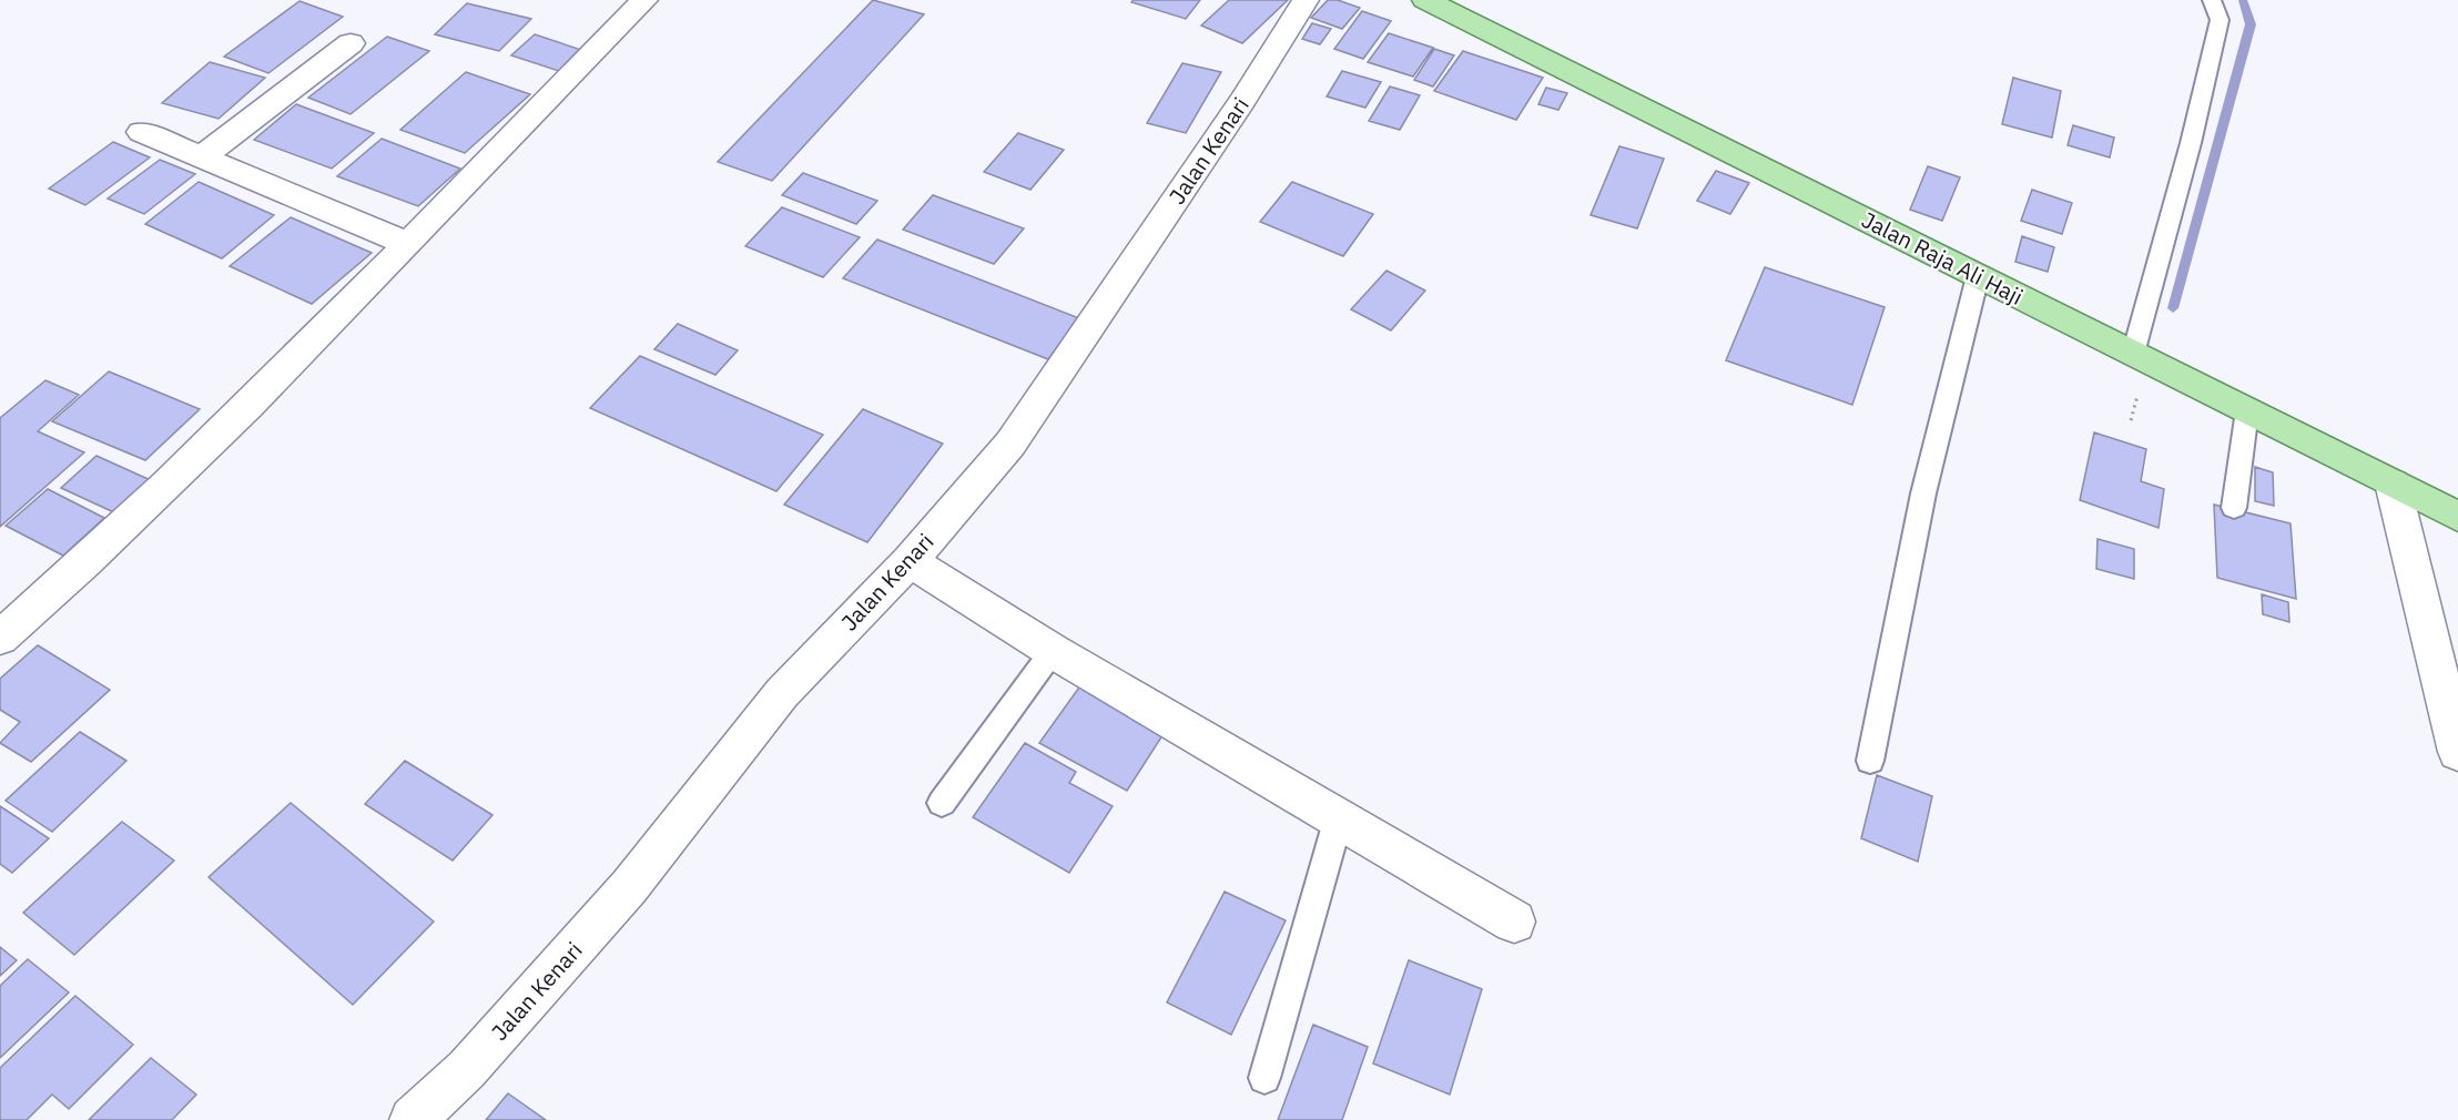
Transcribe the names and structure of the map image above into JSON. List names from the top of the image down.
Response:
{
  "streets": {
    "main road": ["Jalan Raja Ali Haji"],
    "street": ["Jalan Kenari"]
  }
}
